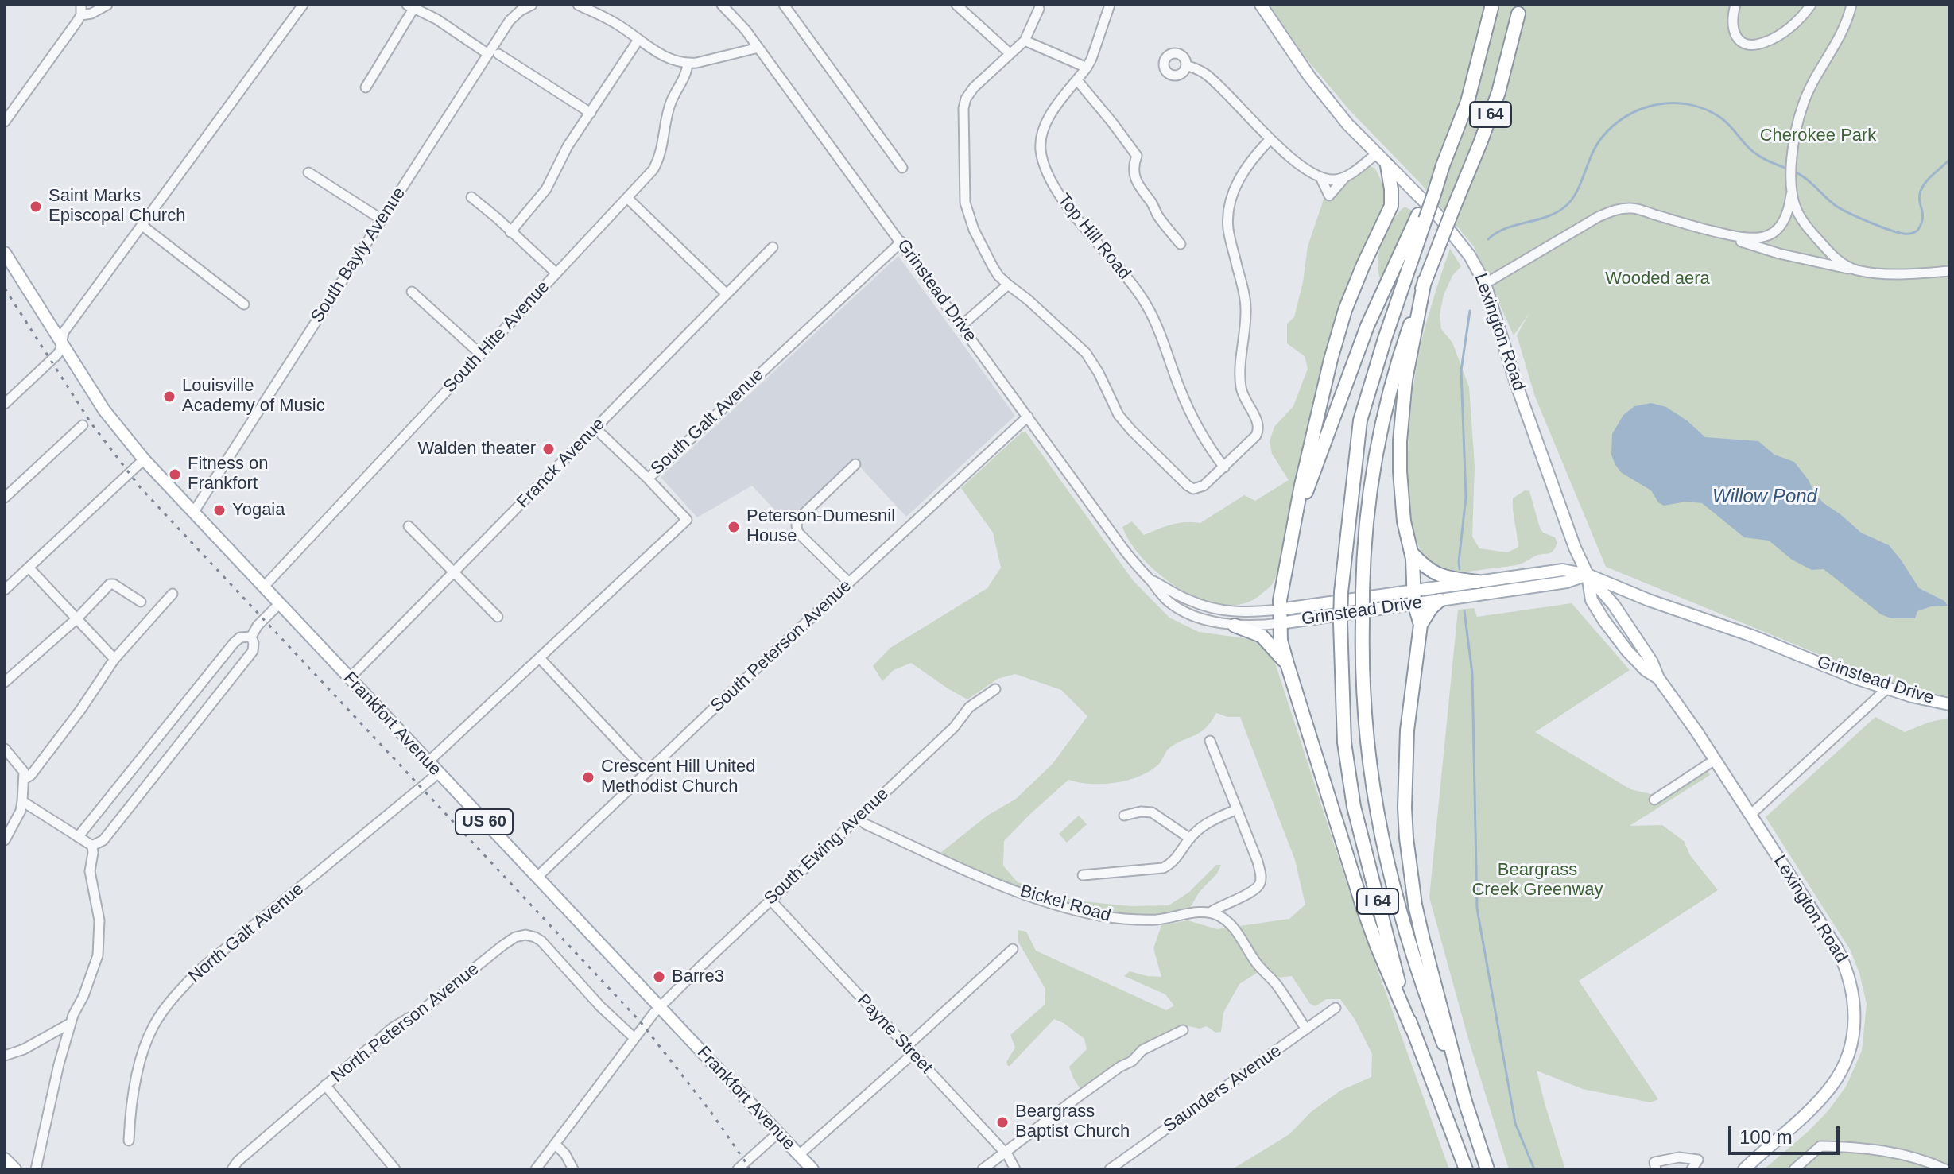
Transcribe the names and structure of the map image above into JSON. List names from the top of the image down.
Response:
{
  "streets": {
    "highway": ["I 64"],
    "main road": [
      "Grinstead Drive",
      "Lexington Road",
      "Frankfort Avenue",
      "US 60"
    ],
    "street": [
      "Top Hill Road",
      "South Bayly Avenue",
      "South Hite Avenue",
      "South Galt Avenue",
      "Franck Avenue",
      "South Peterson Avenue",
      "South Ewing Avenue",
      "Bickel Road",
      "North Galt Avenue",
      "North Peterson Avenue",
      "Payne Street",
      "Saunders Avenue"
    ]
  },
  "crossings": [
    ["South Bayly Avenue", "Frankfort Avenue"],
    ["Grinstead Drive", "Lexington Road"],
    ["Grinstead Drive", "South Galt Avenue"],
    ["Grinstead Drive", "South Peterson Avenue"],
    ["South Hite Avenue", "Frankfort Avenue"],
    ["South Galt Avenue", "Frankfort Avenue"],
    ["Franck Avenue", "Frankfort Avenue"],
    ["South Peterson Avenue", "Frankfort Avenue"],
    ["Frankfort Avenue", "South Ewing Avenue"],
    ["Frankfort Avenue", "North Galt Avenue"],
    ["South Ewing Avenue", "Bickel Road"],
    ["South Ewing Avenue", "North Peterson Avenue"],
    ["South Ewing Avenue", "Payne Street"]
  ],
  "water": ["Willow Pond"],
  "parks": ["Cherokee Park", "Wooded aera", "Beargrass Creek Greenway"],
  "places": [
    "Saint Marks Episcopal Church",
    "Louisville Academy of Music",
    "Walden theater",
    "Fitness on Frankfort",
    "Yogaia",
    "Peterson-Dumesnil House",
    "Crescent Hill United Methodist Church",
    "Barre3",
    "Beargrass Baptist Church"
  ],
  "scale_bar": "100 m"
}
